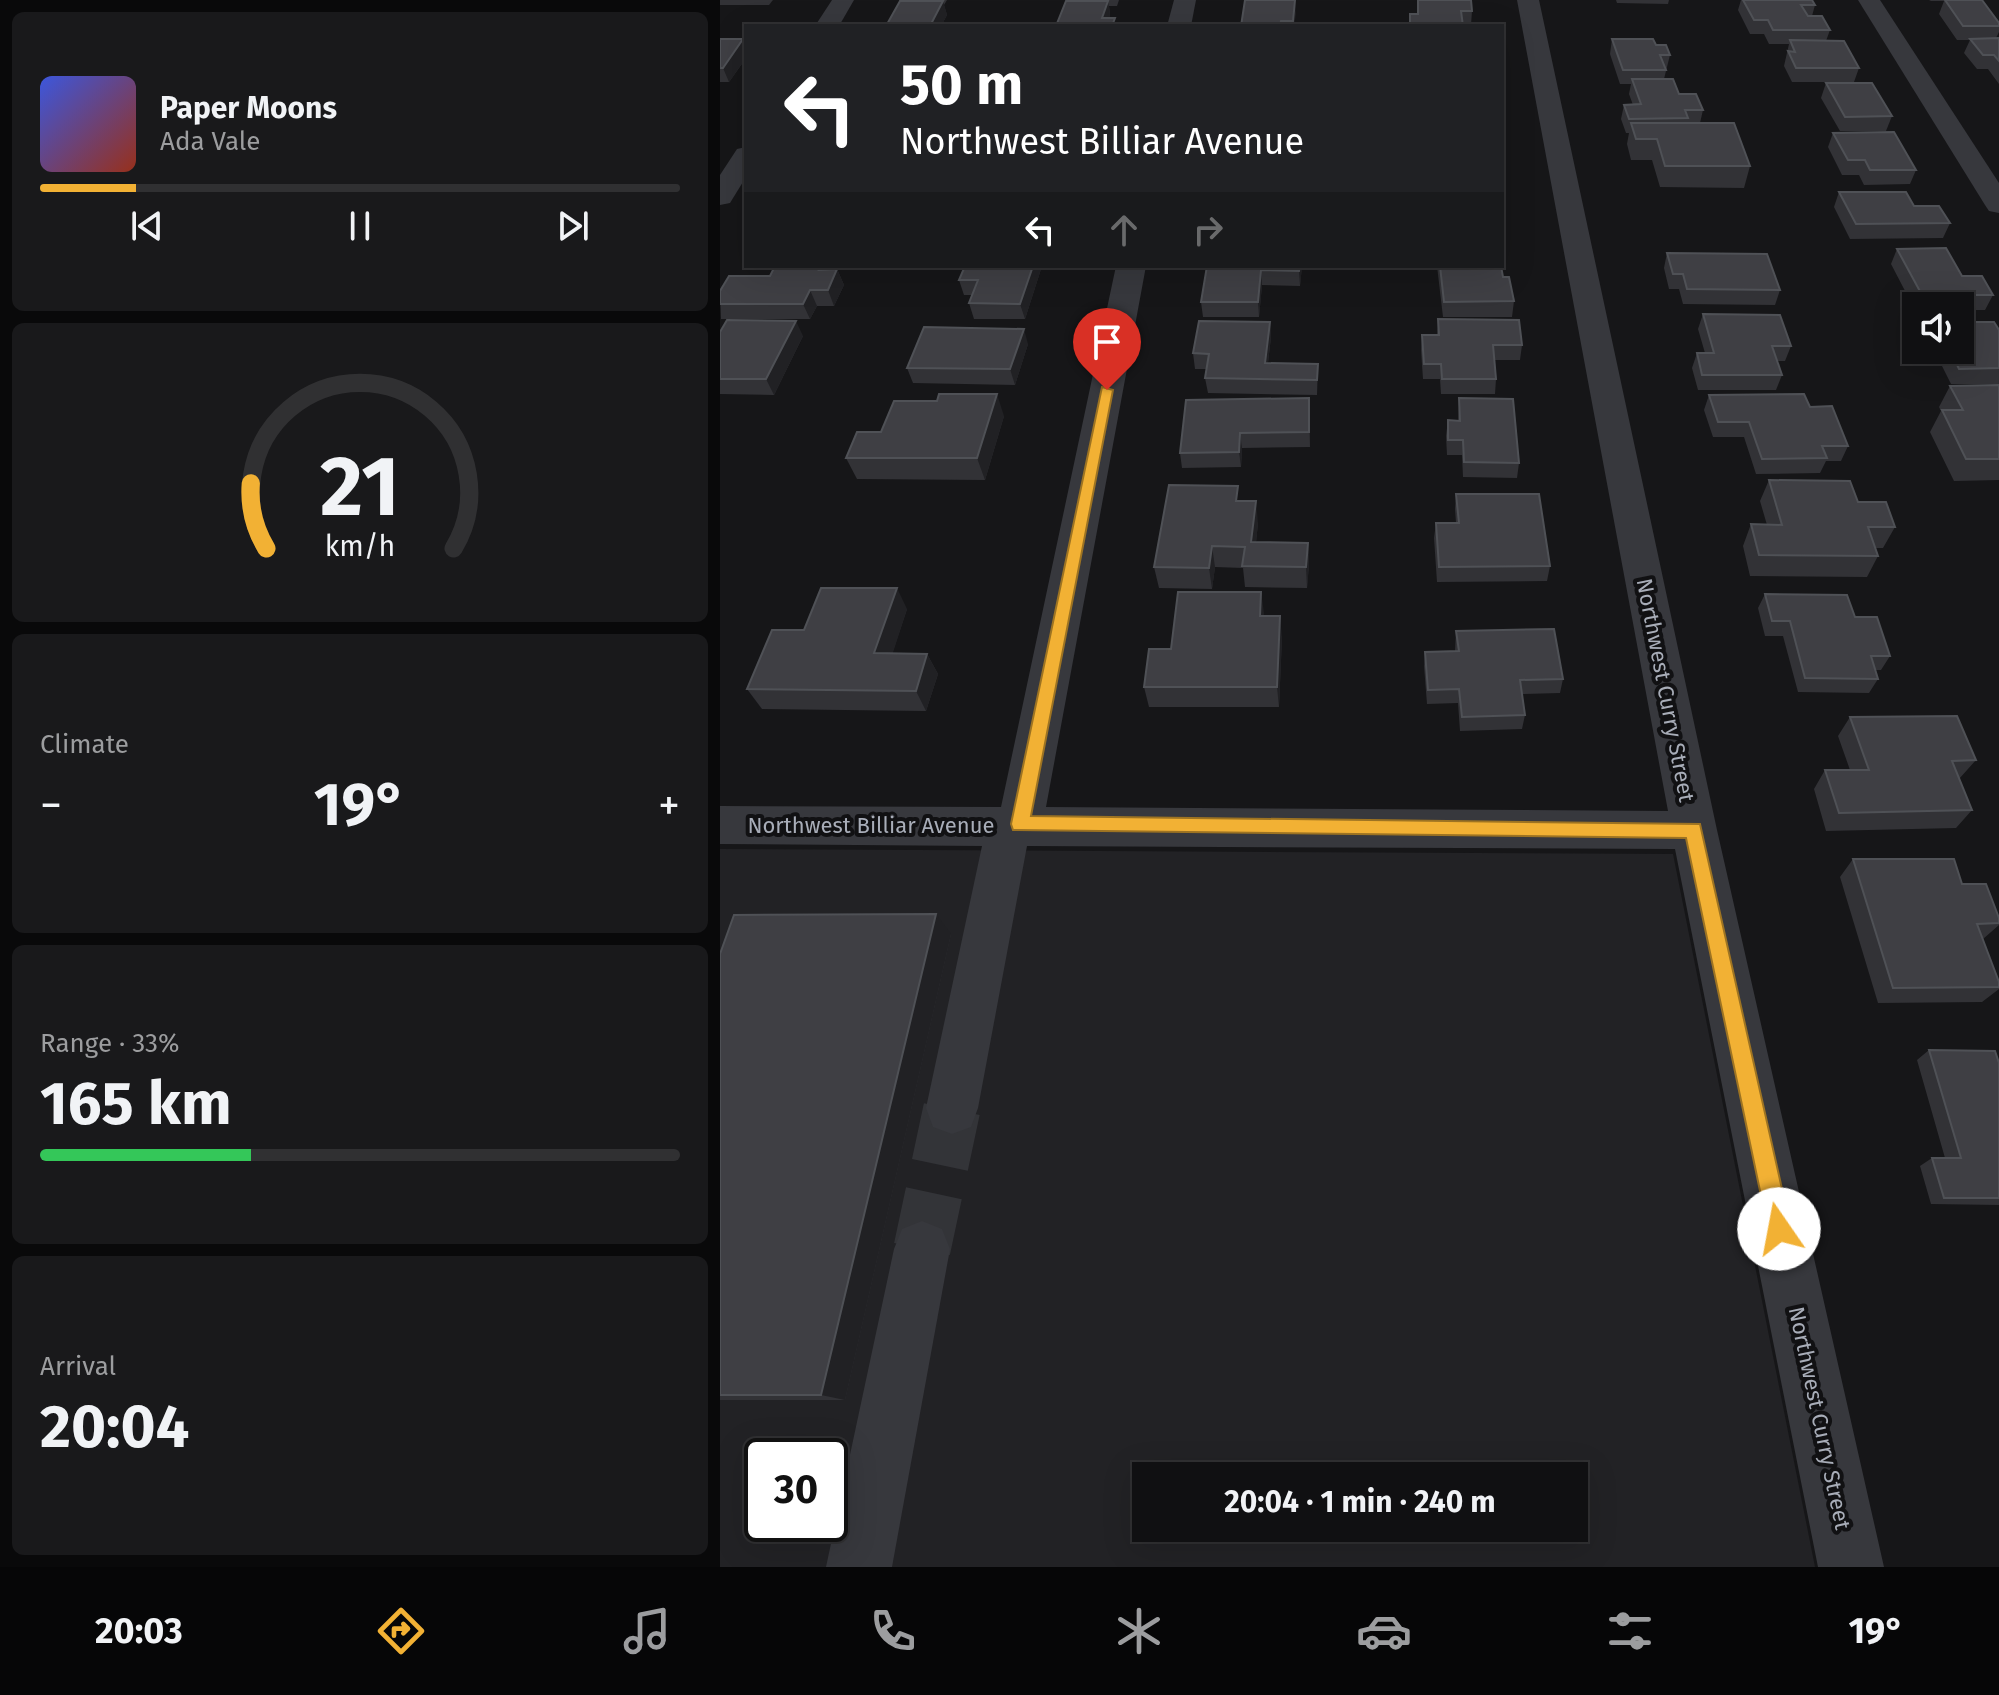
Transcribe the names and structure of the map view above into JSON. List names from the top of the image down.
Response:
{
  "streets": {
    "street": ["Northwest Curry Street", "Northwest Billiar Avenue"]
  },
  "crossings": [
    ["Northwest Curry Street", "Northwest Billiar Avenue"]
  ],
  "page": {
    "turn": ["50 m", "Northwest Billiar Avenue"],
    "song": ["Paper Moons", "Ada Vale"],
    "tile": [
      "Climate",
      ["Range · 33%", "165 km"],
      ["Arrival", "20:04"]
    ],
    "heat": ["−", "19°", "+"],
    "limit": "30",
    "trip": "20:04 · 1 min · 240 m",
    "tabs": ["20:03", "19°"],
    "gauge": ["21", "km/h"]
  }
}
